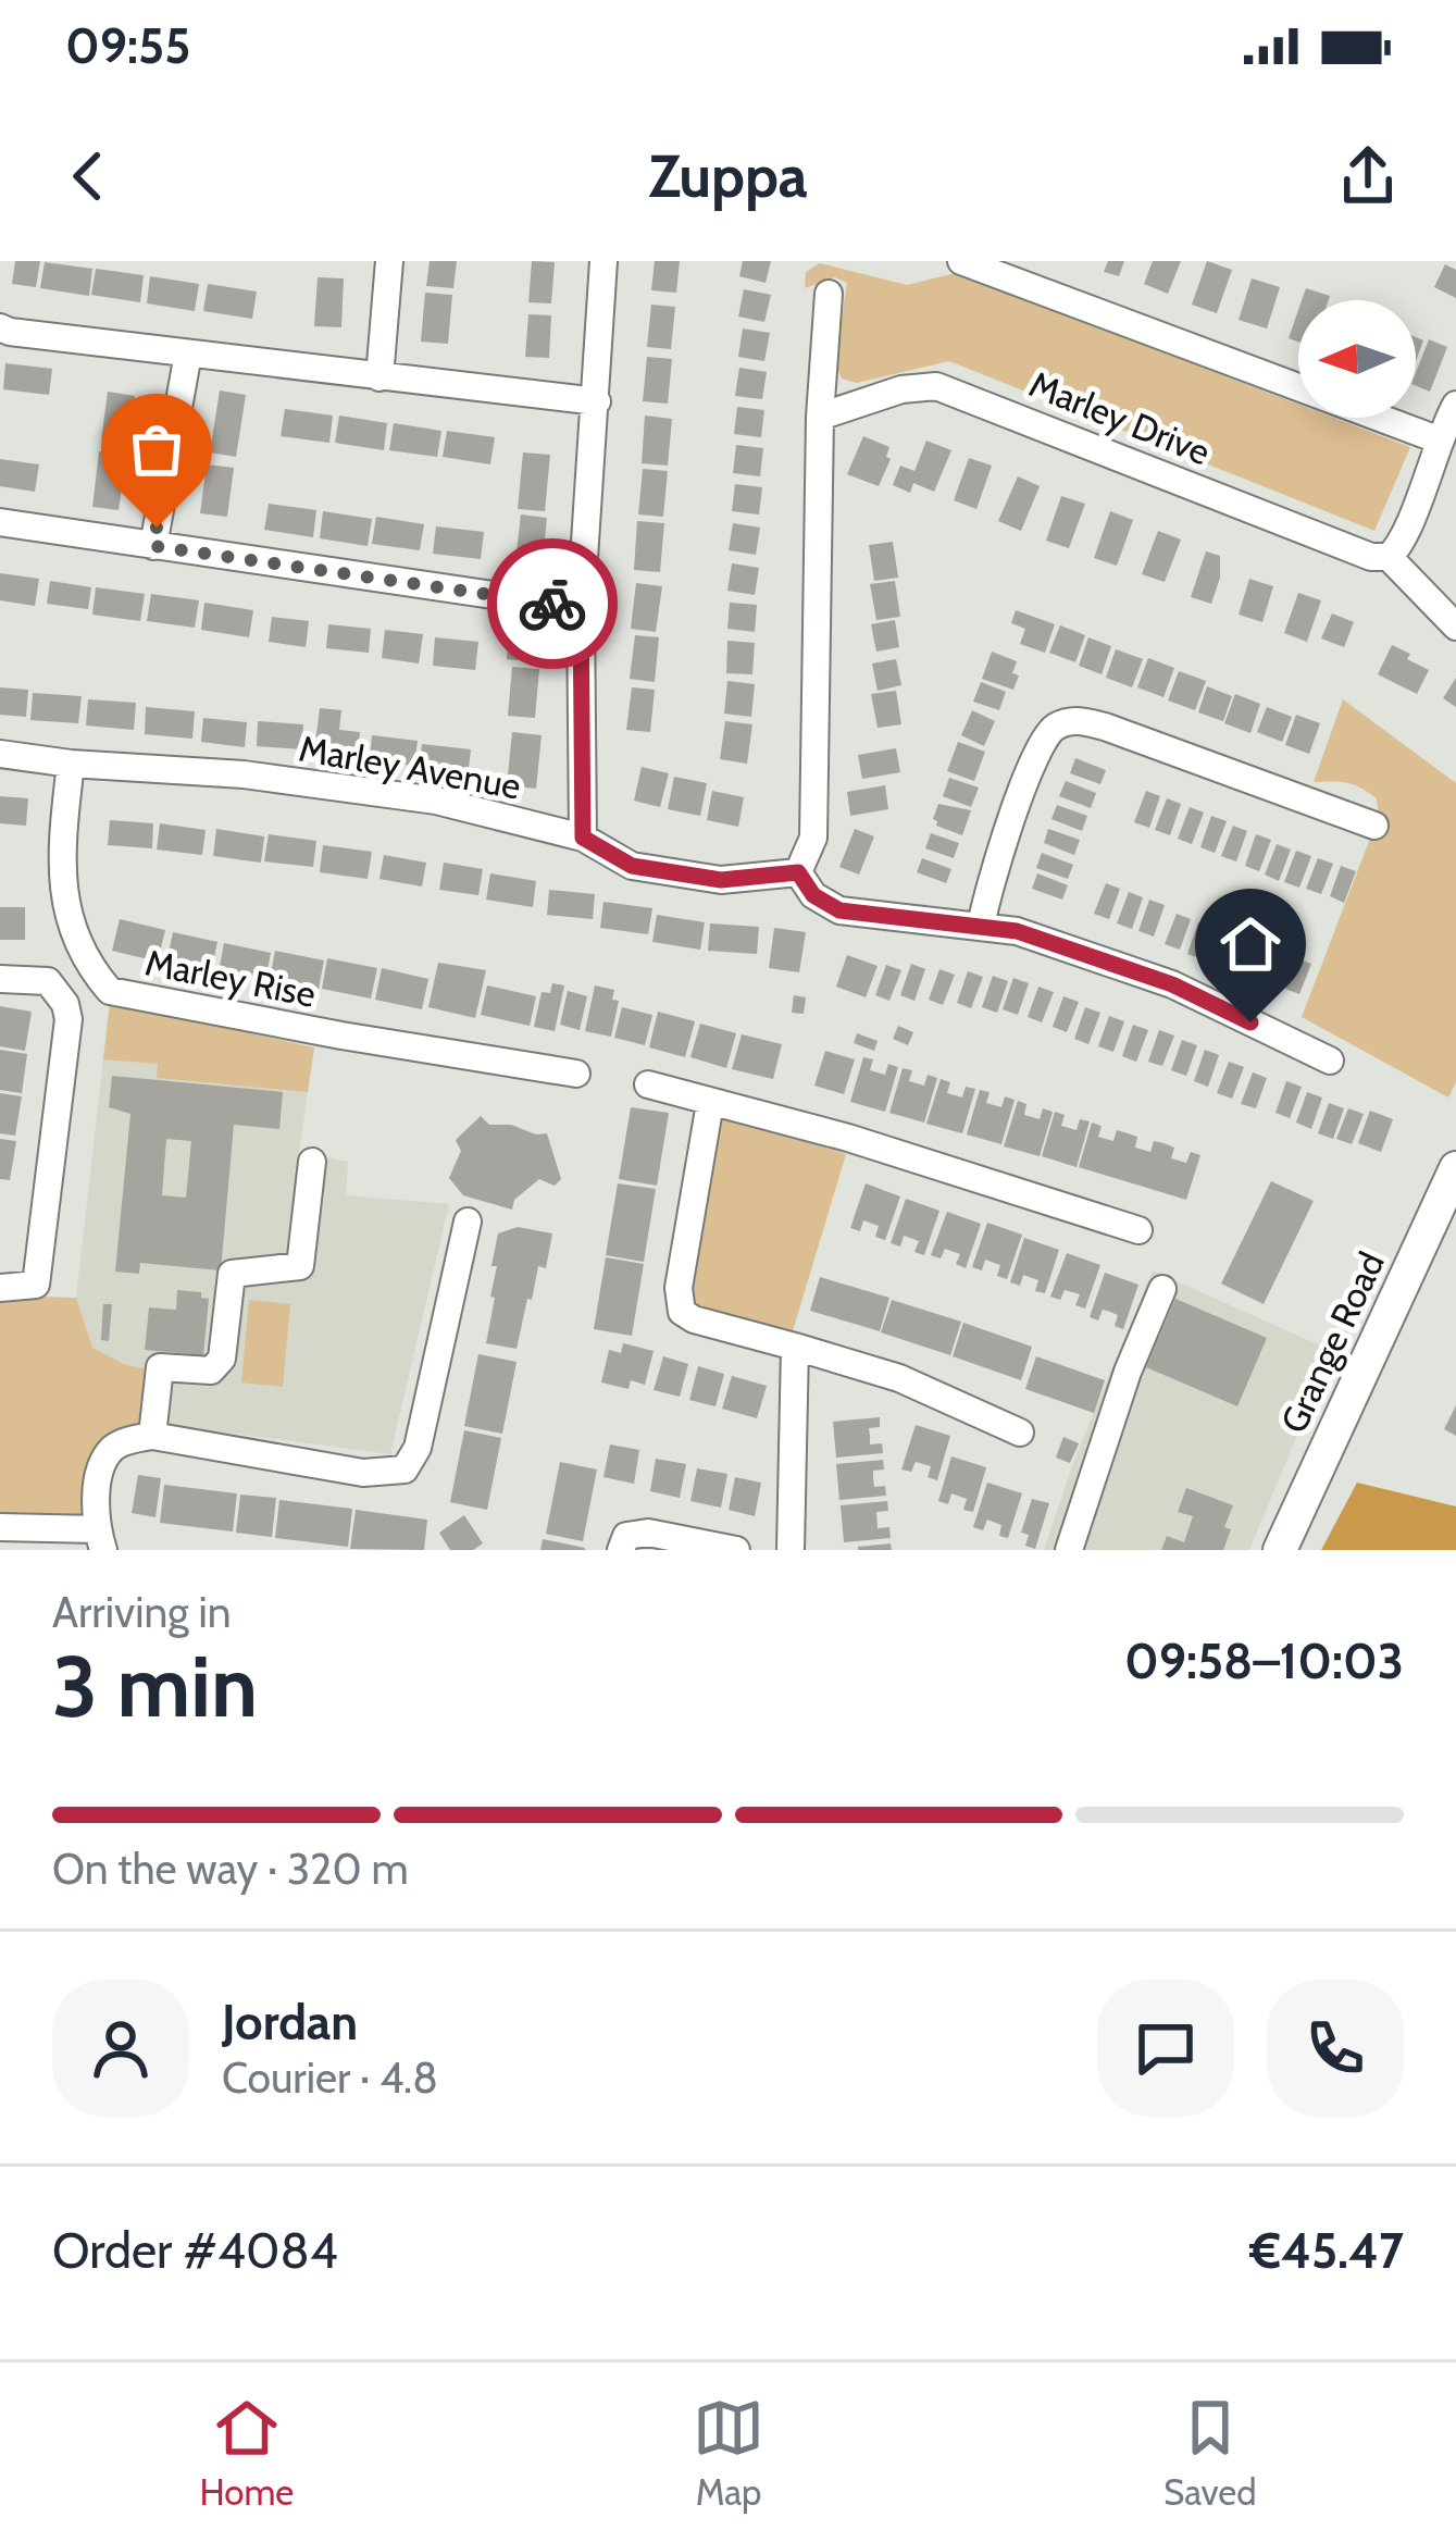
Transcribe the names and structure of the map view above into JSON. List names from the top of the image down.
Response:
{
  "streets": {
    "main road": ["Grange Road"],
    "street": ["Marley Drive", "Marley Avenue", "Marley Rise"]
  },
  "crossings": [
    ["Marley Avenue", "Marley Rise"]
  ],
  "north": "left",
  "page": {
    "status": "09:55",
    "header": "Zuppa",
    "heading": ["3 min", "Arriving in", "09:58–10:03"],
    "panel": [
      "Jordan",
      "Courier · 4.8",
      "Order #4084",
      "€45.47"
    ],
    "bar": "On the way · 320 m",
    "tabs": ["Home", "Map", "Saved"]
  }
}
